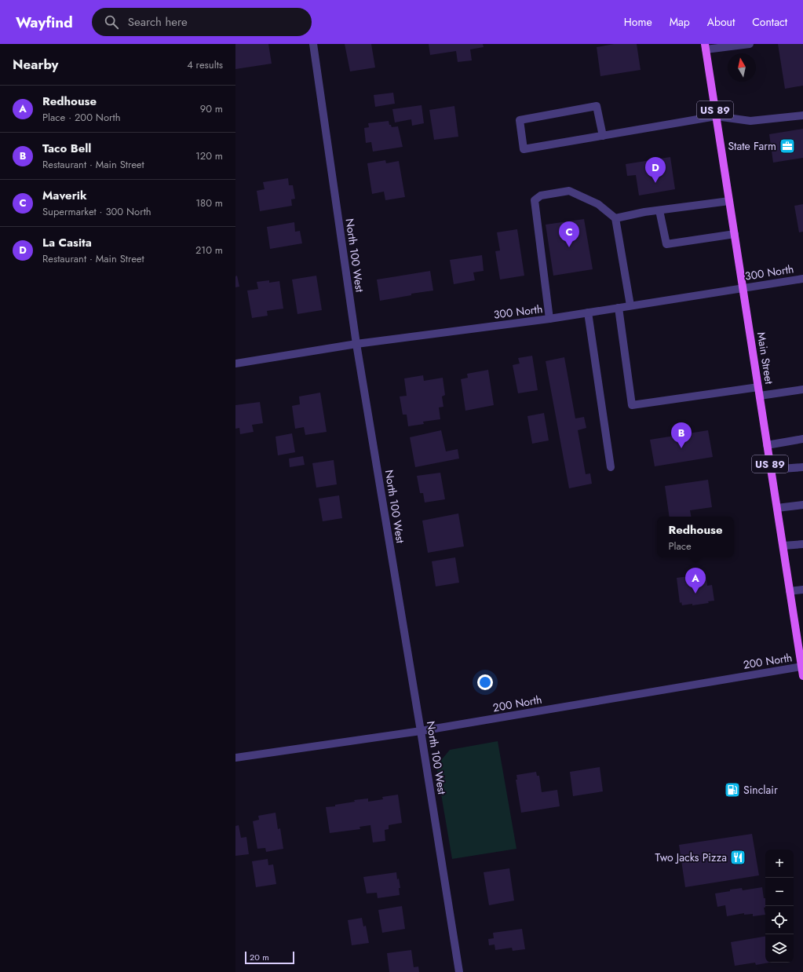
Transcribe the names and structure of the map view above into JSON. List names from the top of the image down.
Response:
{
  "streets": {
    "main road": ["US 89", "Main Street"],
    "street": ["North 100 West", "300 North", "200 North"]
  },
  "crossings": [
    ["North 100 West", "300 North"],
    ["North 100 West", "200 North"],
    ["300 North", "Main Street"],
    ["Main Street", "200 North"]
  ],
  "places": {
    "office": ["State Farm"],
    "fuel station": ["Sinclair"],
    "restaurant": ["Two Jacks Pizza"]
  },
  "scale_bar": "20 m",
  "north": "top",
  "page": {
    "header": "Wayfind",
    "search": "Search here",
    "nav": [
      "Home",
      "Map",
      "About",
      "Contact"
    ],
    "heading": ["Nearby", "4 results"],
    "list": [
      {
        "mark": "A",
        "name": "Redhouse",
        "note": "Place · 200 North",
        "value": "90 m"
      },
      {
        "mark": "B",
        "name": "Taco Bell",
        "note": "Restaurant · Main Street",
        "value": "120 m"
      },
      {
        "mark": "C",
        "name": "Maverik",
        "note": "Supermarket · 300 North",
        "value": "180 m"
      },
      {
        "mark": "D",
        "name": "La Casita",
        "note": "Restaurant · Main Street",
        "value": "210 m"
      }
    ],
    "pins": [
      "D",
      "C",
      "B",
      "A"
    ],
    "popup": ["Redhouse", "Place"],
    "map_buttons": ["+", "−"],
    "scale": "20 m"
  }
}
